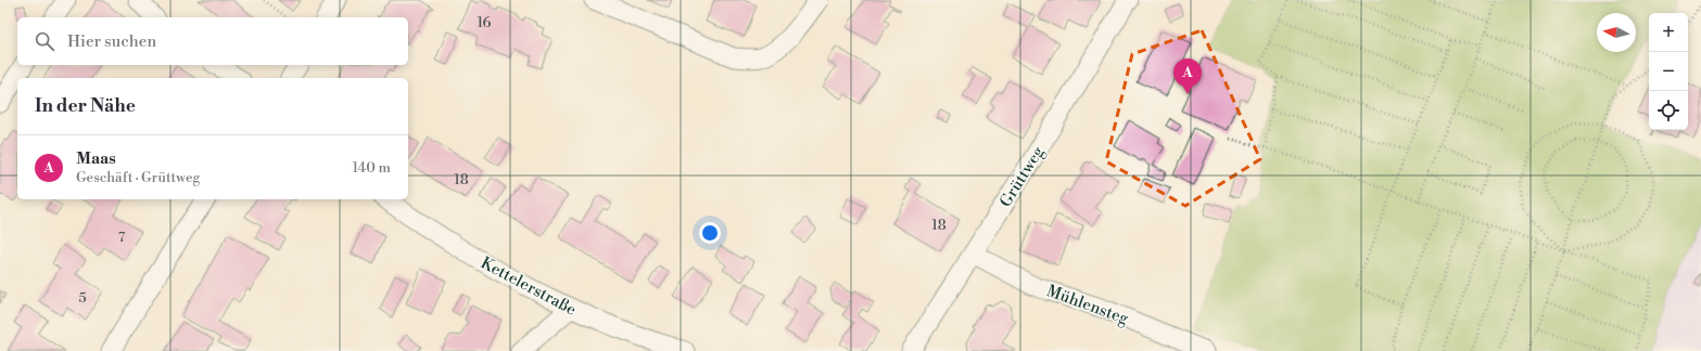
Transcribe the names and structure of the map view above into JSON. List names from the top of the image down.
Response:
{
  "streets": {
    "street": ["Grüttweg", "Kettelerstraße", "Mühlensteg"]
  },
  "crossings": [
    ["Grüttweg", "Mühlensteg"]
  ],
  "house_numbers": [
    "16",
    "18",
    "18",
    "7",
    "5"
  ],
  "north": "left",
  "page": {
    "map_buttons": ["+", "−"],
    "search": "Hier suchen",
    "pins": "A",
    "heading": "In der Nähe",
    "list": [
      {
        "mark": "A",
        "name": "Maas",
        "note": "Geschäft · Grüttweg",
        "value": "140 m"
      }
    ]
  }
}
